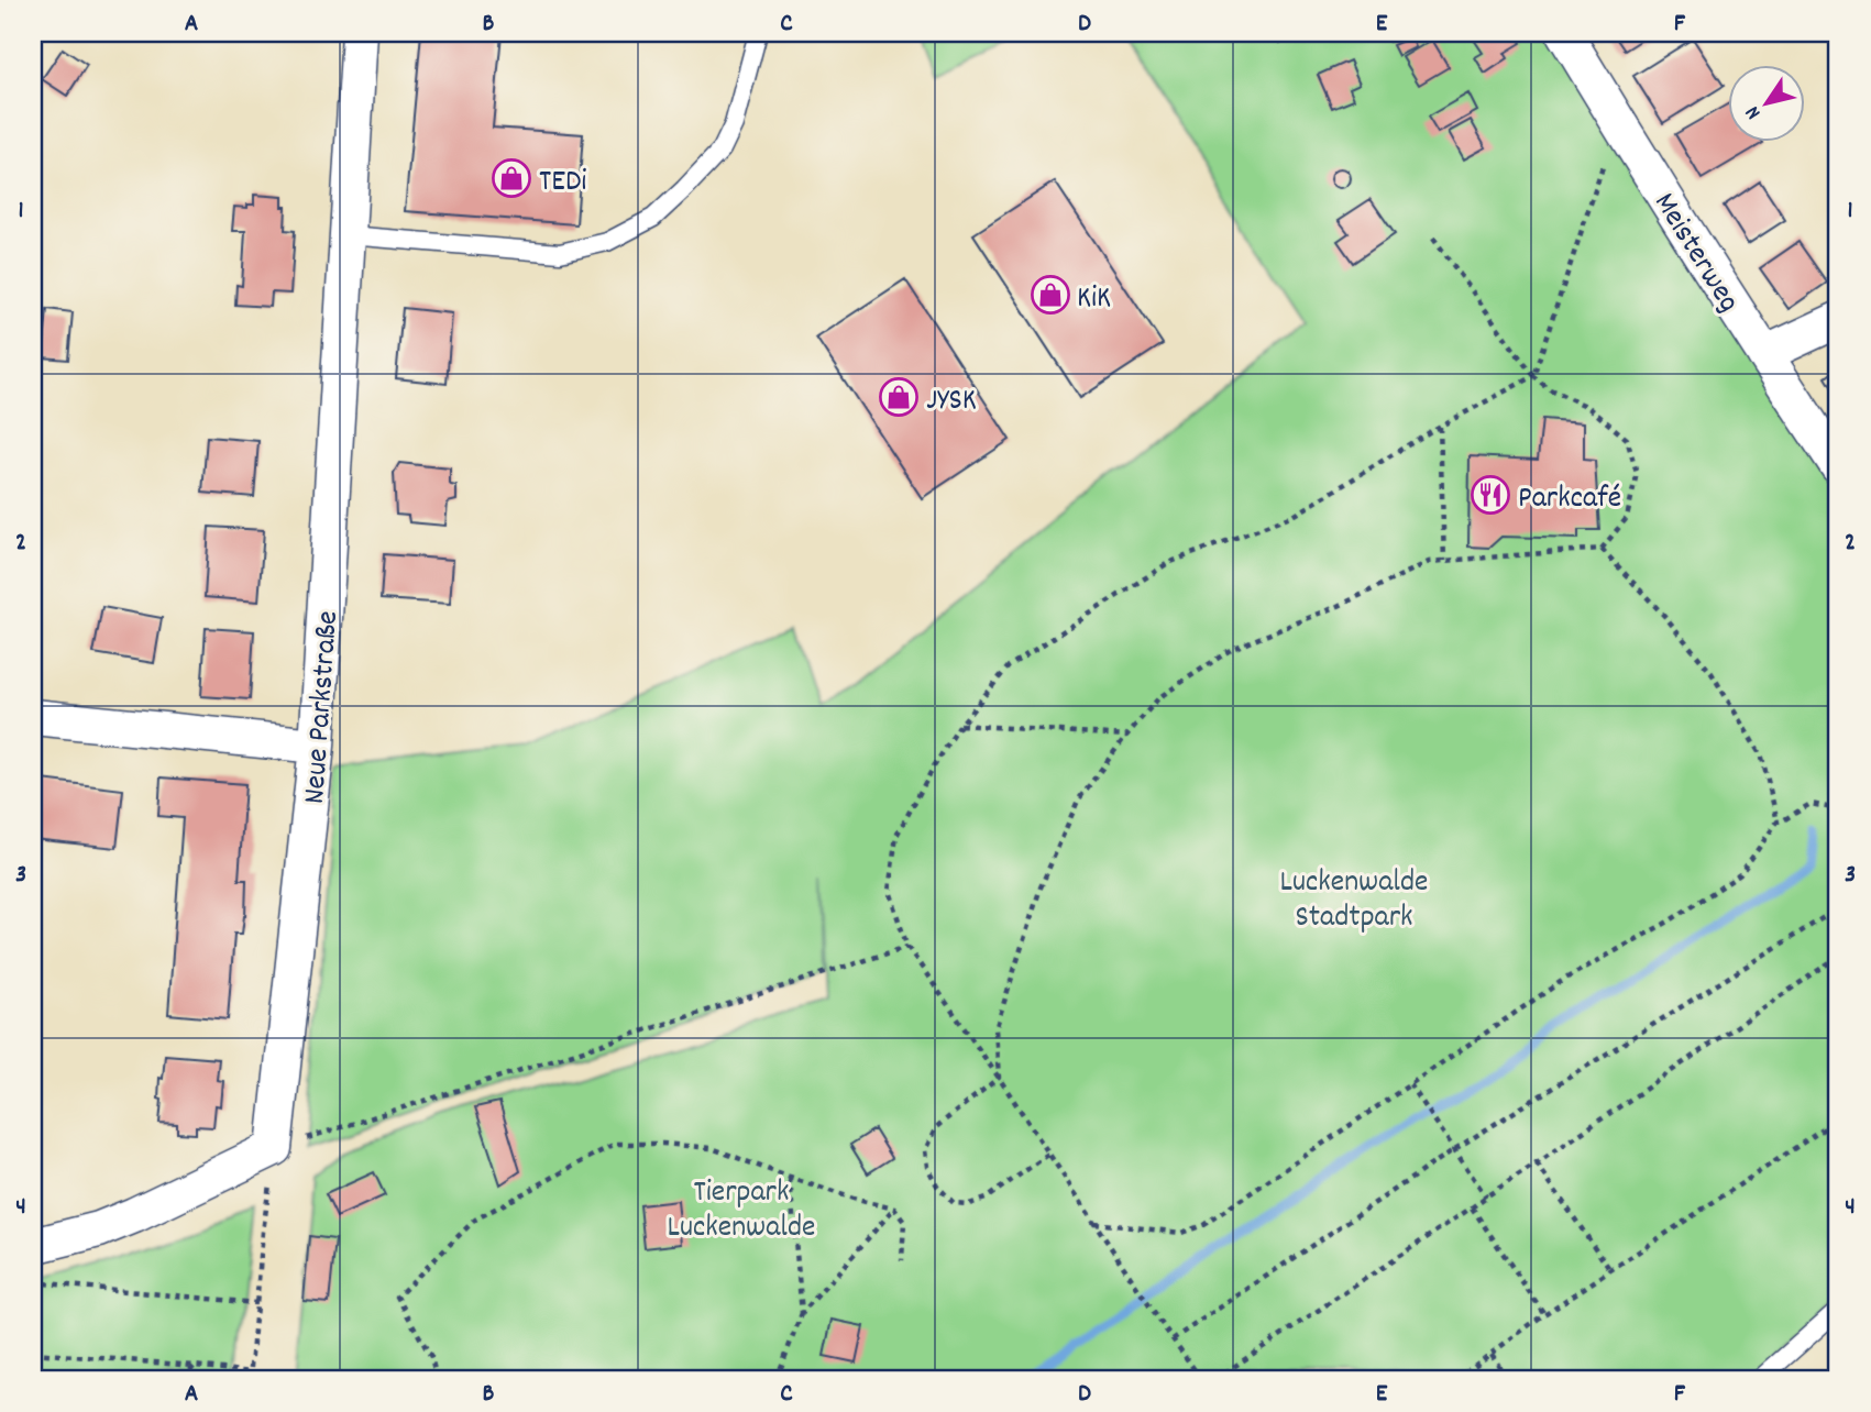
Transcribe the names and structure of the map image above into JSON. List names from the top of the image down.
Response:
{
  "streets": {
    "street": ["Meisterweg", "Neue Parkstraße"]
  },
  "parks": ["Luckenwalde Stadtpark", "Tierpark Luckenwalde"],
  "places": {
    "shop": ["TEDi", "KiK", "JYSK"],
    "restaurant": ["Parkcafé"]
  },
  "north": "bottom left",
  "grid": {
    "columns": [
      "A",
      "B",
      "C",
      "D",
      "E",
      "F"
    ],
    "rows": [
      "1",
      "2",
      "3",
      "4"
    ]
  }
}
